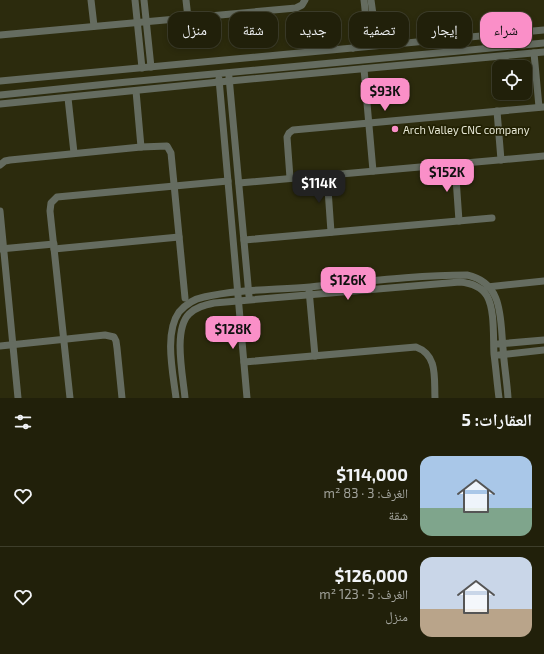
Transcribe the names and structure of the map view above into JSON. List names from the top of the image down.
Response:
{
  "places": ["Arch Valley CNC company"],
  "page": {
    "chip": [
      "شراء",
      "إيجار",
      "تصفية",
      "جديد",
      "شقة",
      "منزل"
    ],
    "price": [
      "$93K",
      "$152K",
      "$114K",
      "$126K",
      "$128K"
    ],
    "heading": "العقارات: 5",
    "list": [
      {
        "name": "$114,000",
        "note": "الغرف: 3 · 83 m² · شقة"
      },
      {
        "name": "$126,000",
        "note": "الغرف: 5 · 123 m² · منزل"
      }
    ]
  }
}
